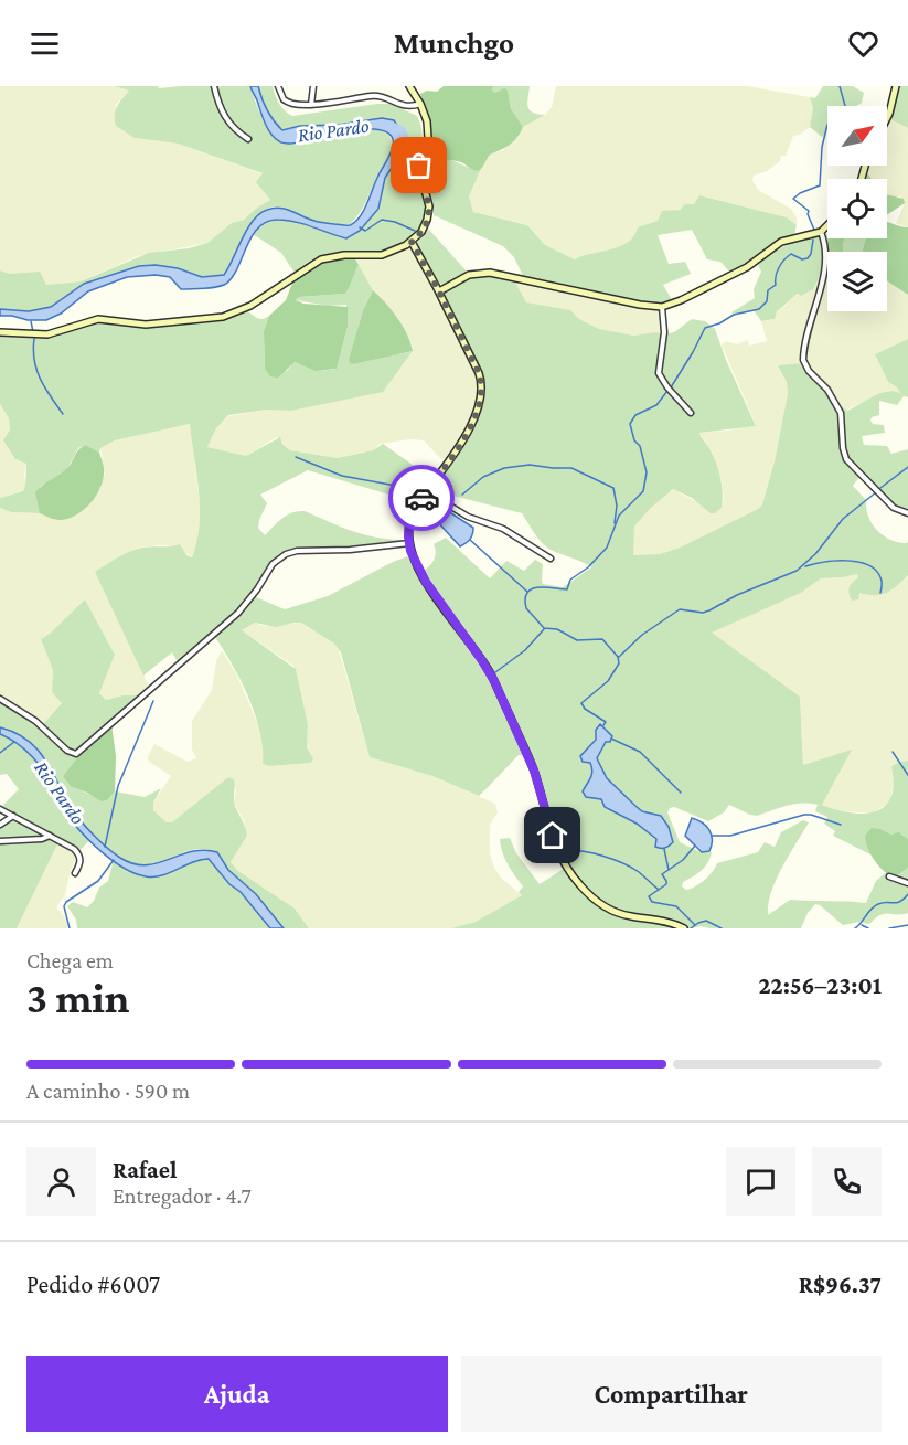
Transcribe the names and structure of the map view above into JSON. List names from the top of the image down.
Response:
{
  "water": ["Rio Pardo"],
  "north": "top right",
  "page": {
    "header": "Munchgo",
    "heading": ["3 min", "Chega em", "22:56–23:01"],
    "panel": [
      "Rafael",
      "Entregador · 4.7",
      "Pedido #6007",
      "R$96.37"
    ],
    "bar": "A caminho · 590 m",
    "buttons": ["Ajuda", "Compartilhar"]
  }
}
